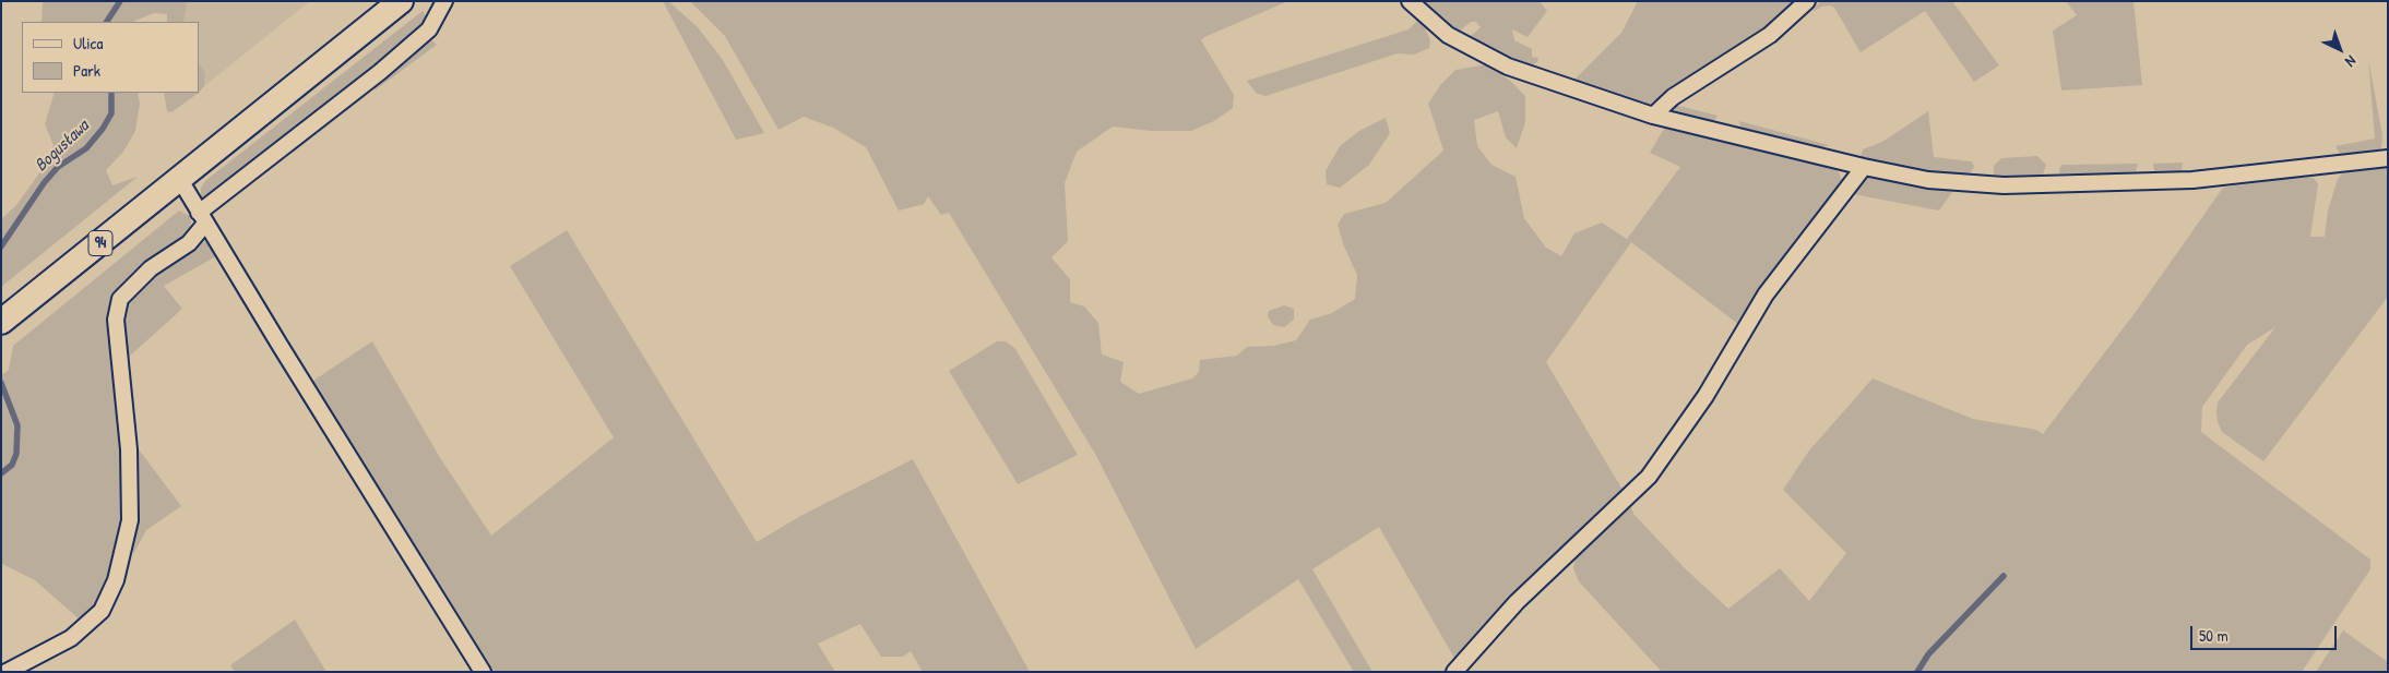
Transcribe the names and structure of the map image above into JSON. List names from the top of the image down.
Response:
{
  "streets": {
    "main road": ["94"]
  },
  "water": ["Bogusława"],
  "legend": ["Ulica", "Park"],
  "scale_bar": "50 m",
  "north": "bottom right"
}
